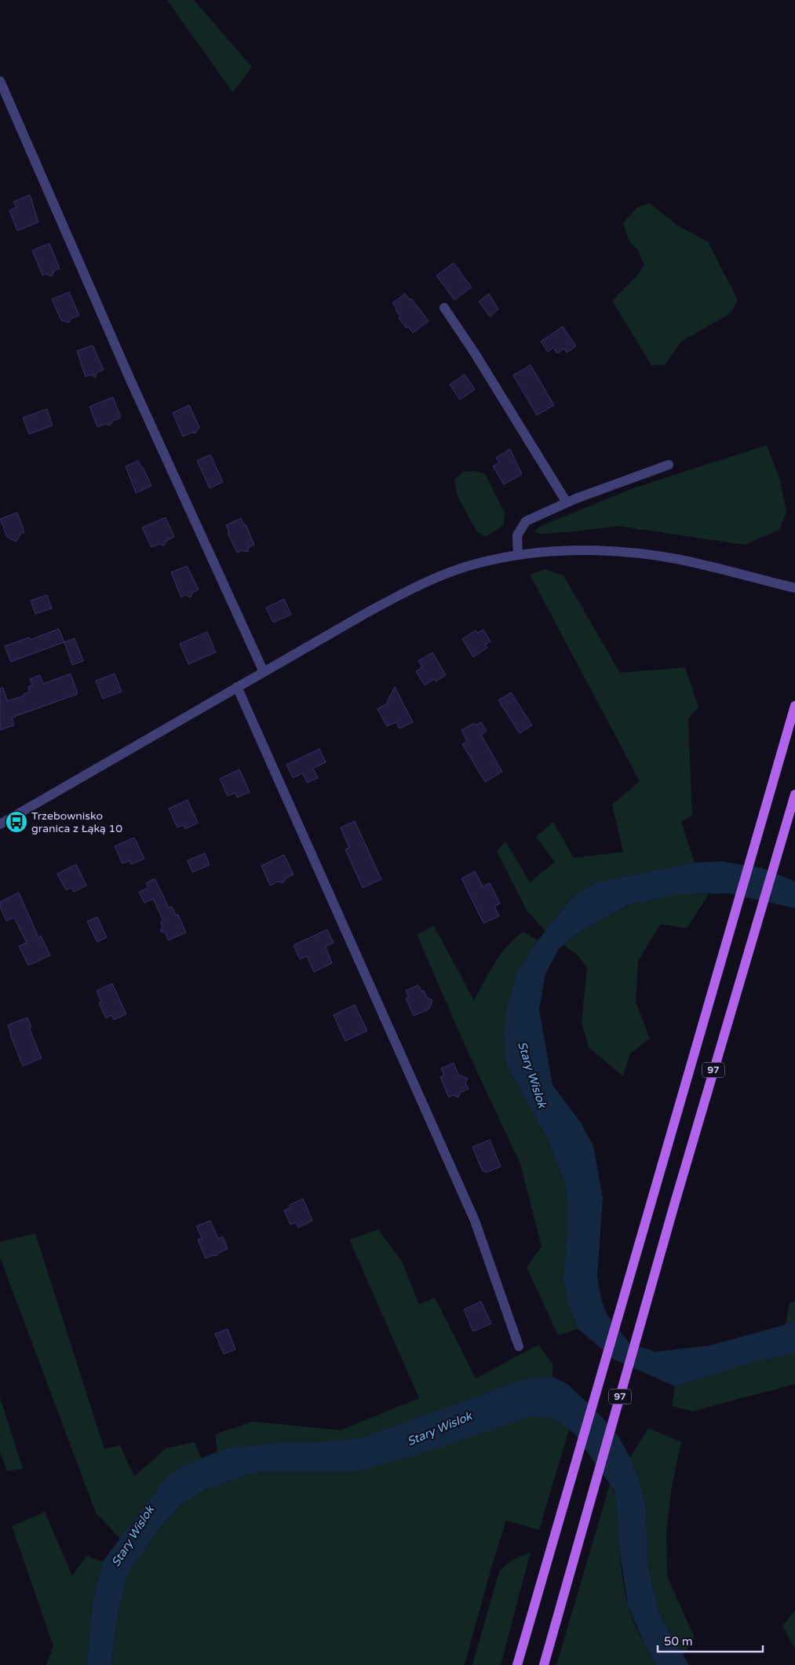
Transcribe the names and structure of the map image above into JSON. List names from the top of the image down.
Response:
{
  "streets": {
    "main road": ["97"]
  },
  "water": ["Stary Wislok"],
  "places": {
    "bus stop": ["Trzebownisko granica z Łąką 10"]
  },
  "scale_bar": "50 m"
}
